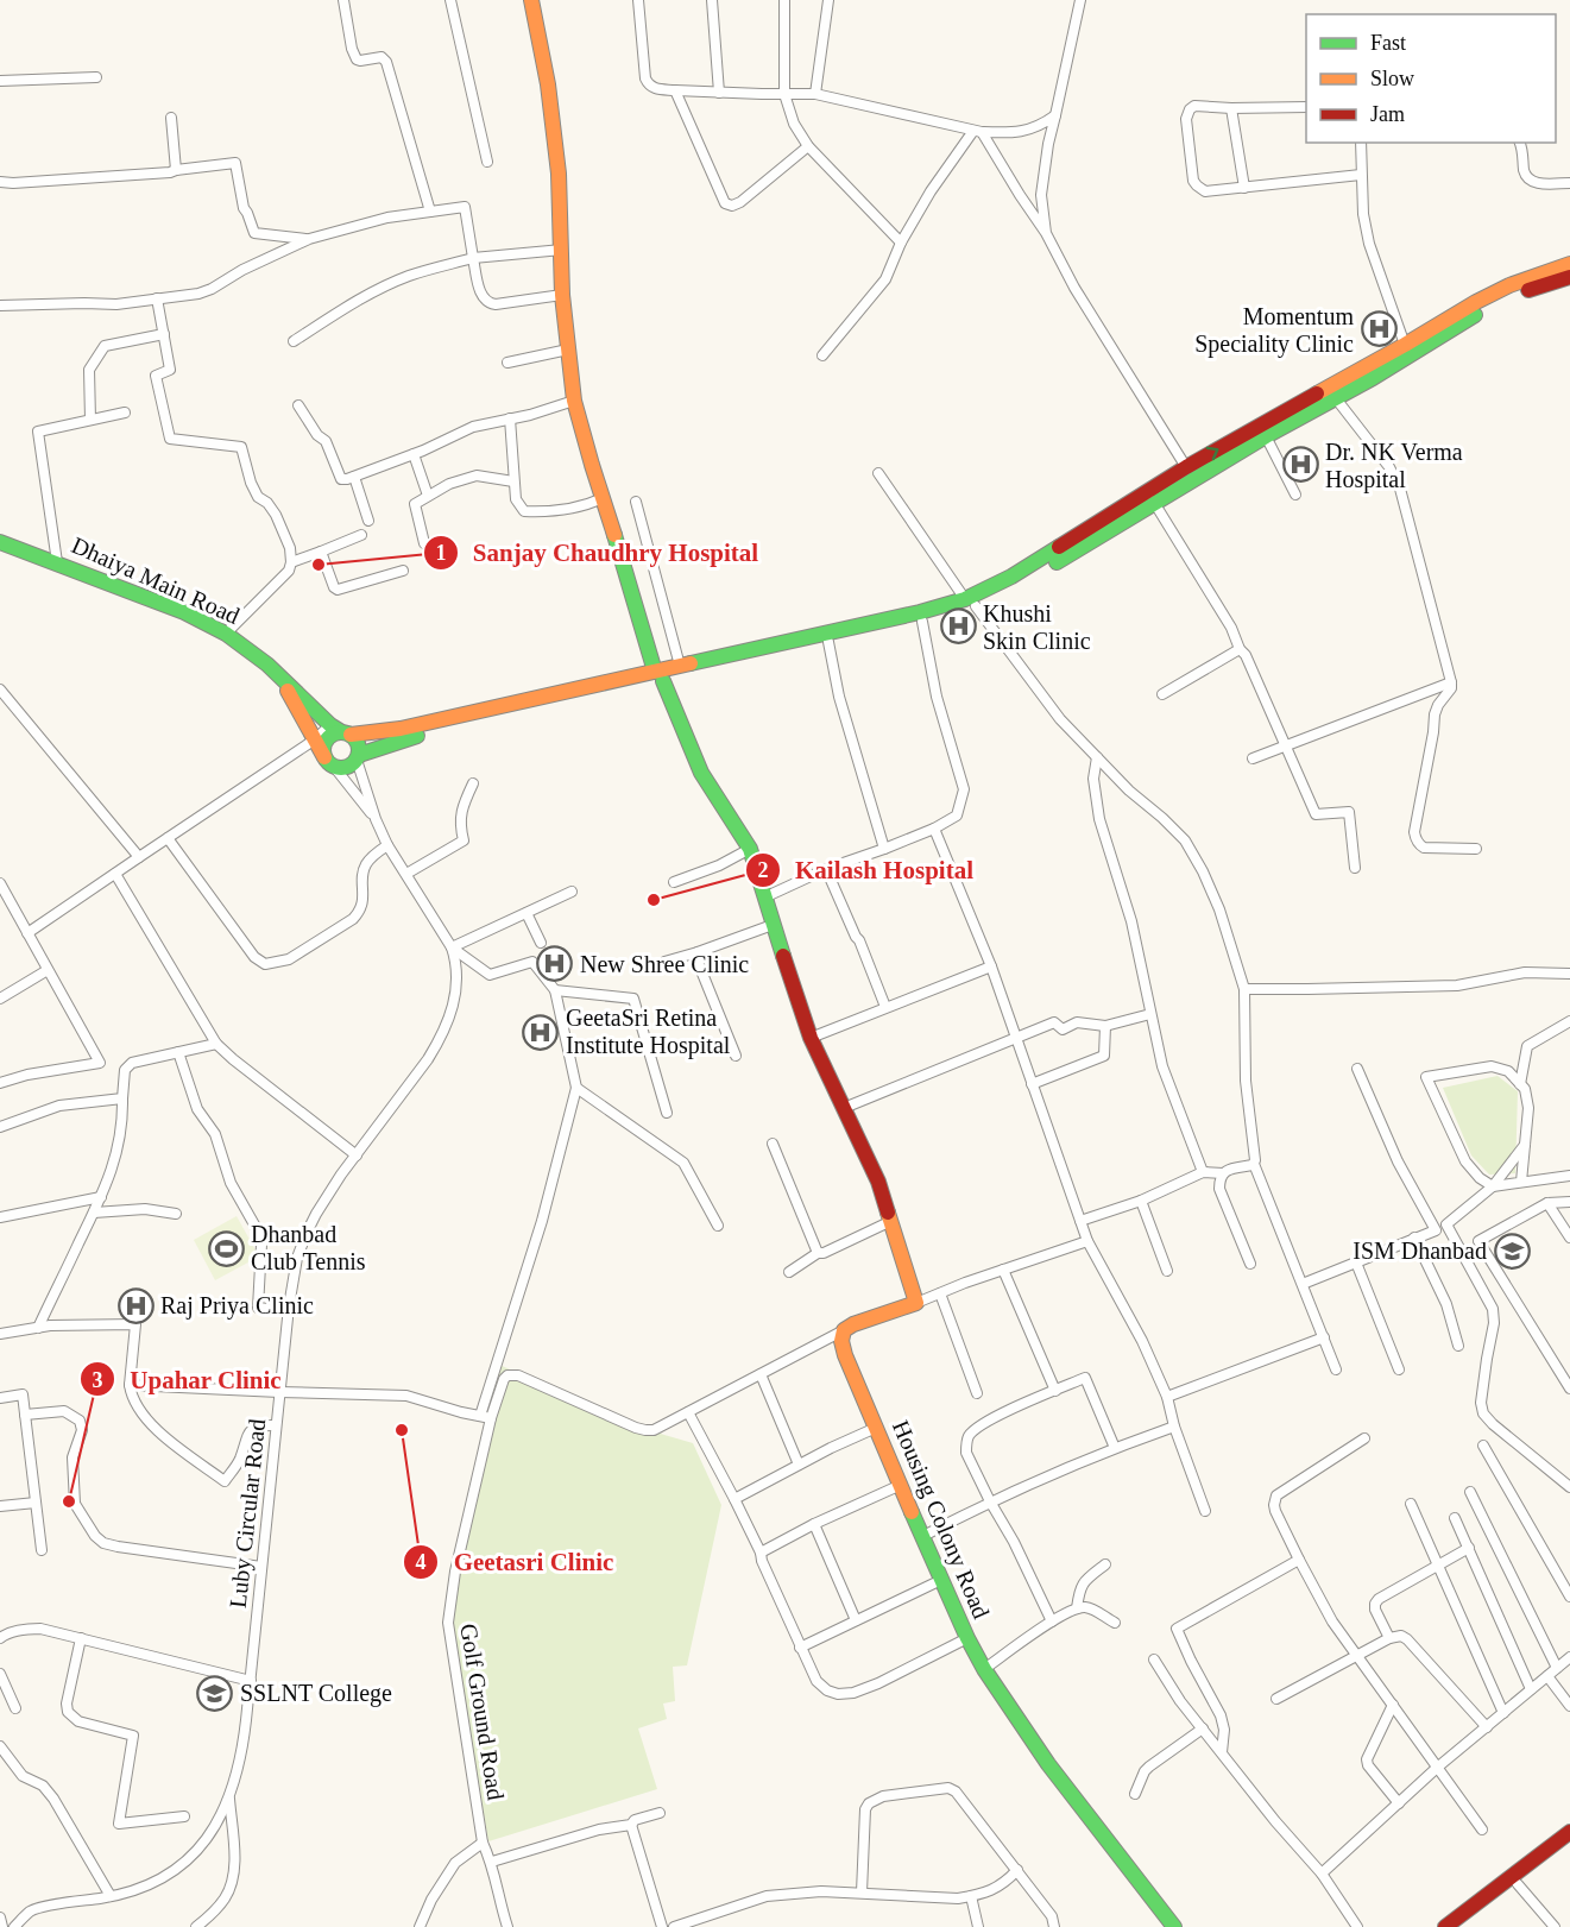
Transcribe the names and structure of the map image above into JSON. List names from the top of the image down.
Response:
{
  "streets": {
    "main road": ["Dhaiya Main Road", "Housing Colony Road"],
    "street": ["Luby Circular Road", "Golf Ground Road"]
  },
  "crossings": [
    ["Dhaiya Main Road", "Luby Circular Road"]
  ],
  "places": {
    "hospital": [
      "Momentum Speciality Clinic",
      "Dr. NK Verma Hospital",
      "Khushi Skin Clinic",
      "New Shree Clinic",
      "GeetaSri Retina Institute Hospital",
      "Raj Priya Clinic"
    ],
    "other": [
      "Sanjay Chaudhry Hospital",
      "Kailash Hospital",
      "Geetasri Clinic",
      "Upahar Clinic"
    ],
    "sports": ["Dhanbad Club Tennis"],
    "school or university": ["ISM Dhanbad", "SSLNT College"]
  },
  "legend": ["Fast", "Slow", "Jam"]
}
